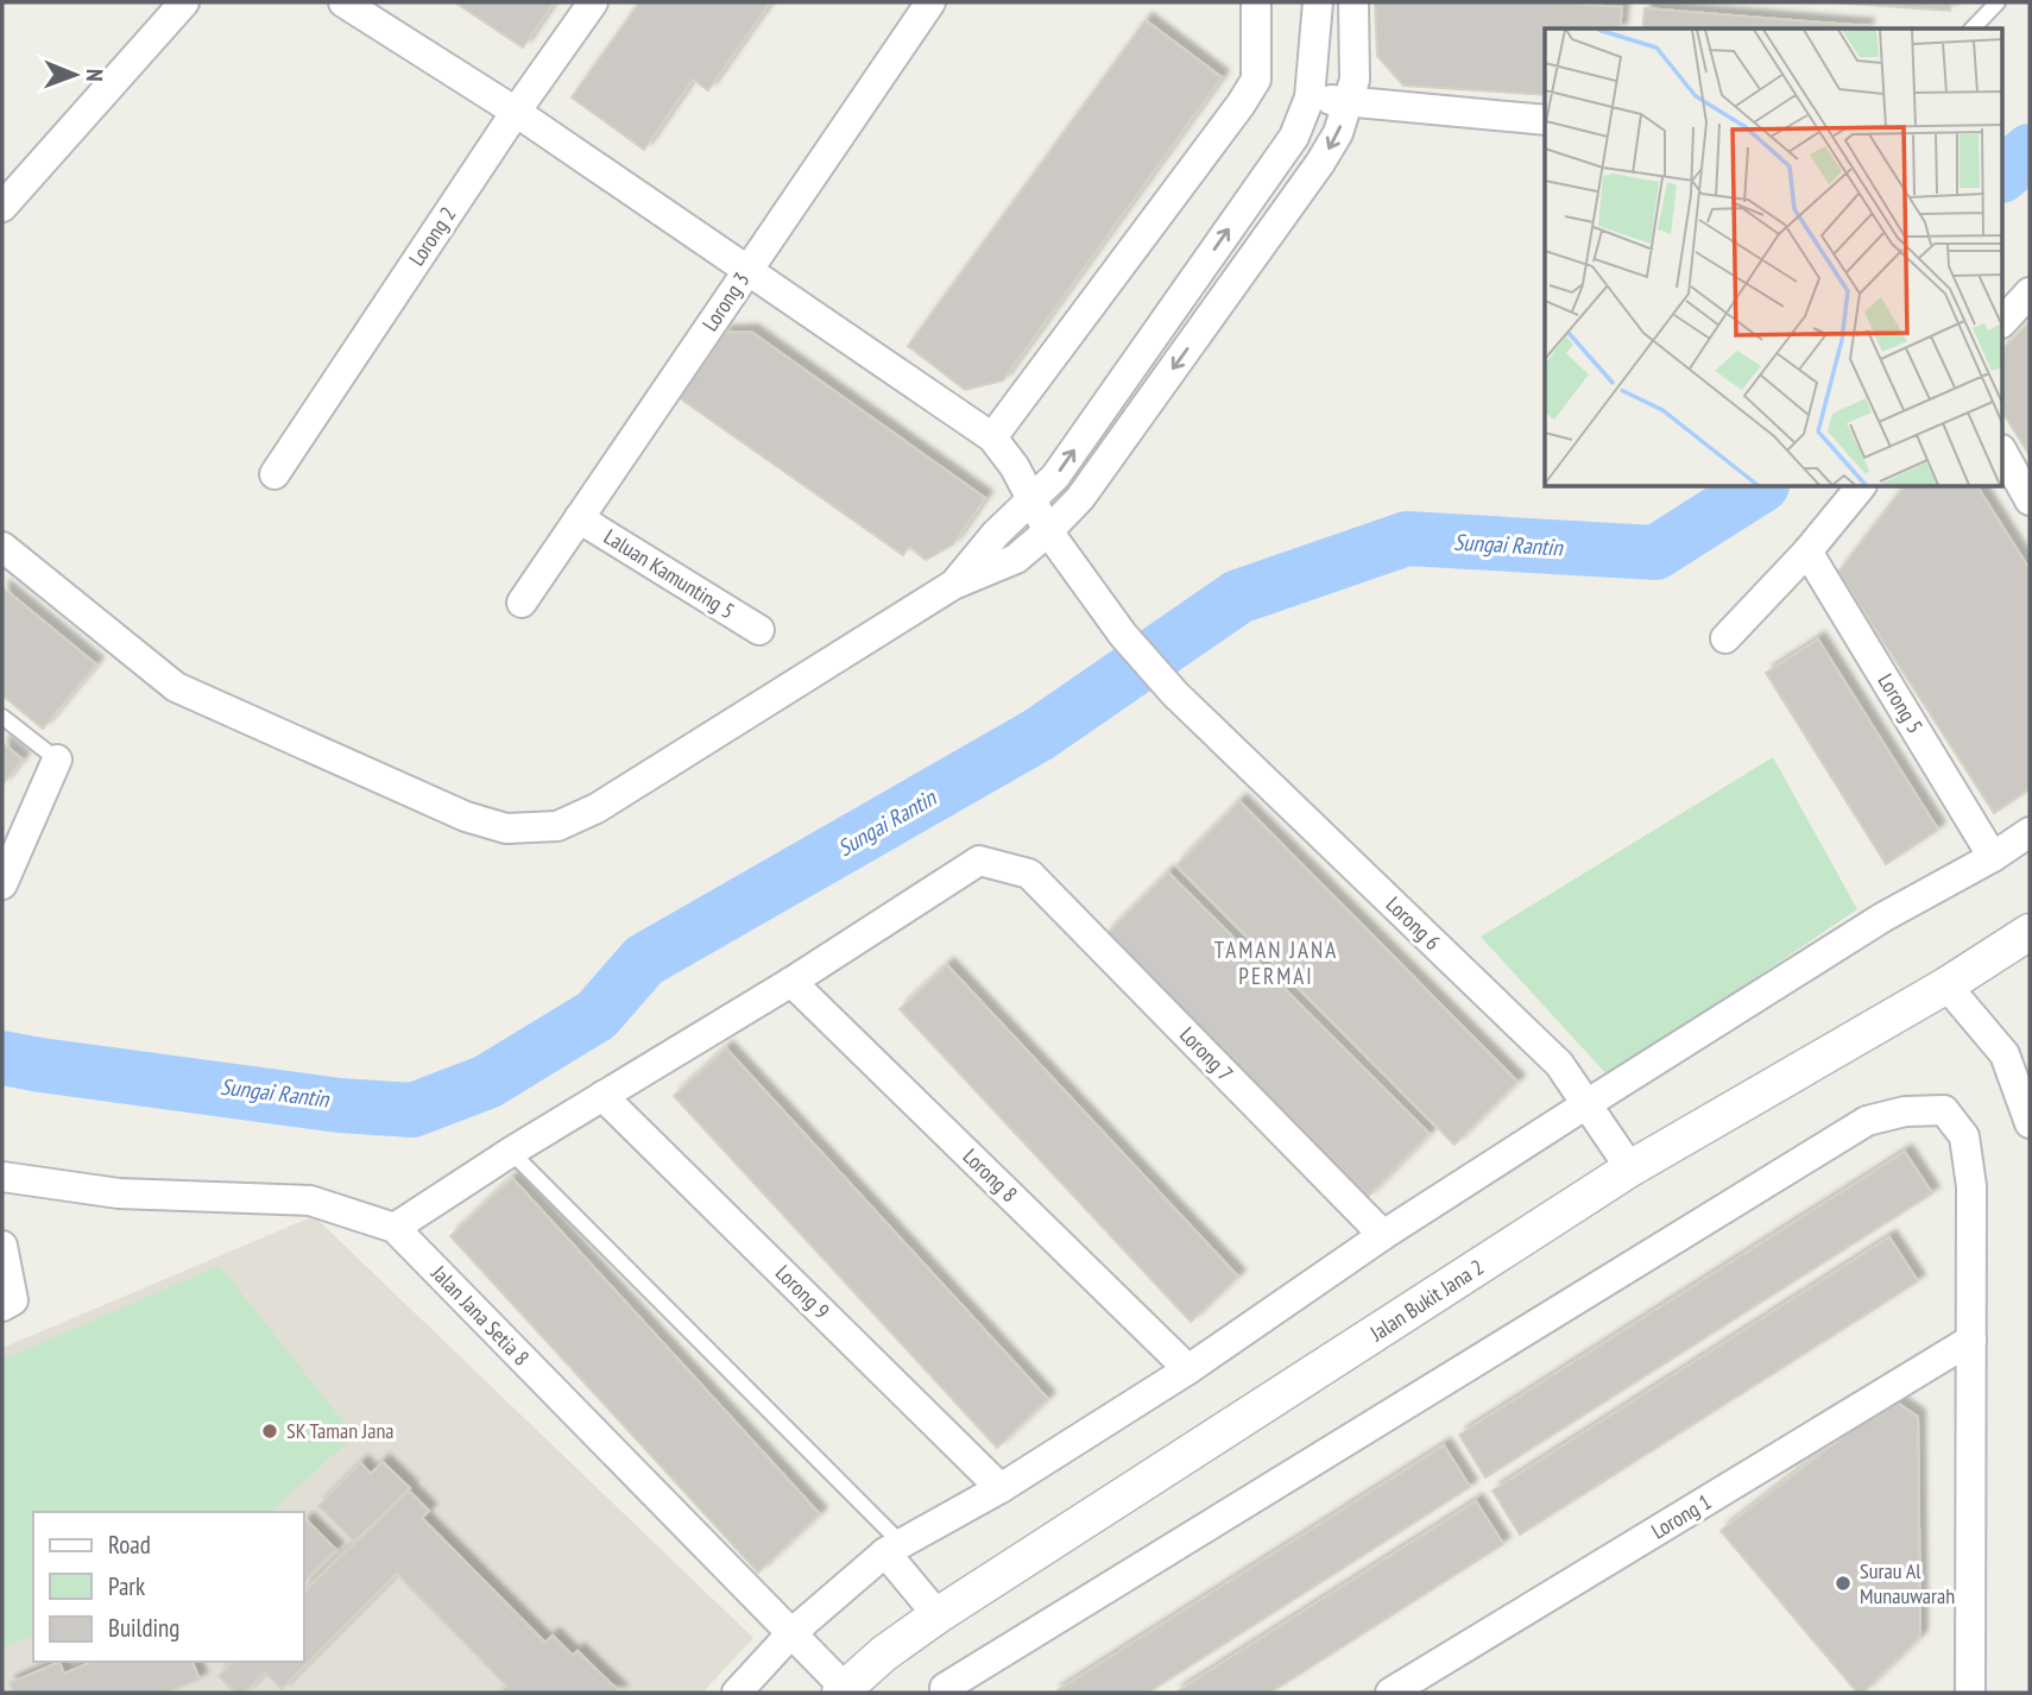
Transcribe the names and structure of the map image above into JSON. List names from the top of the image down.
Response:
{
  "streets": {
    "street": [
      "Lorong 2",
      "Lorong 3",
      "Laluan Kamunting 5",
      "Lorong 5",
      "Lorong 6",
      "Lorong 7",
      "Lorong 8",
      "Lorong 9",
      "Jalan Bukit Jana 2",
      "Jalan Jana Setia 8",
      "Lorong 1"
    ]
  },
  "crossings": [
    ["Lorong 2", "Lorong 6"],
    ["Lorong 3", "Laluan Kamunting 5"],
    ["Lorong 3", "Lorong 6"],
    ["Lorong 6", "Jalan Bukit Jana 2"],
    ["Lorong 7", "Lorong 8"],
    ["Jalan Bukit Jana 2", "Jalan Jana Setia 8"]
  ],
  "districts": ["TAMAN JANA PERMAI"],
  "water": ["Sungai Rantin"],
  "places": ["SK Taman Jana", "Surau Al Munauwarah"],
  "legend": ["Road", "Park", "Building"],
  "north": "right"
}
